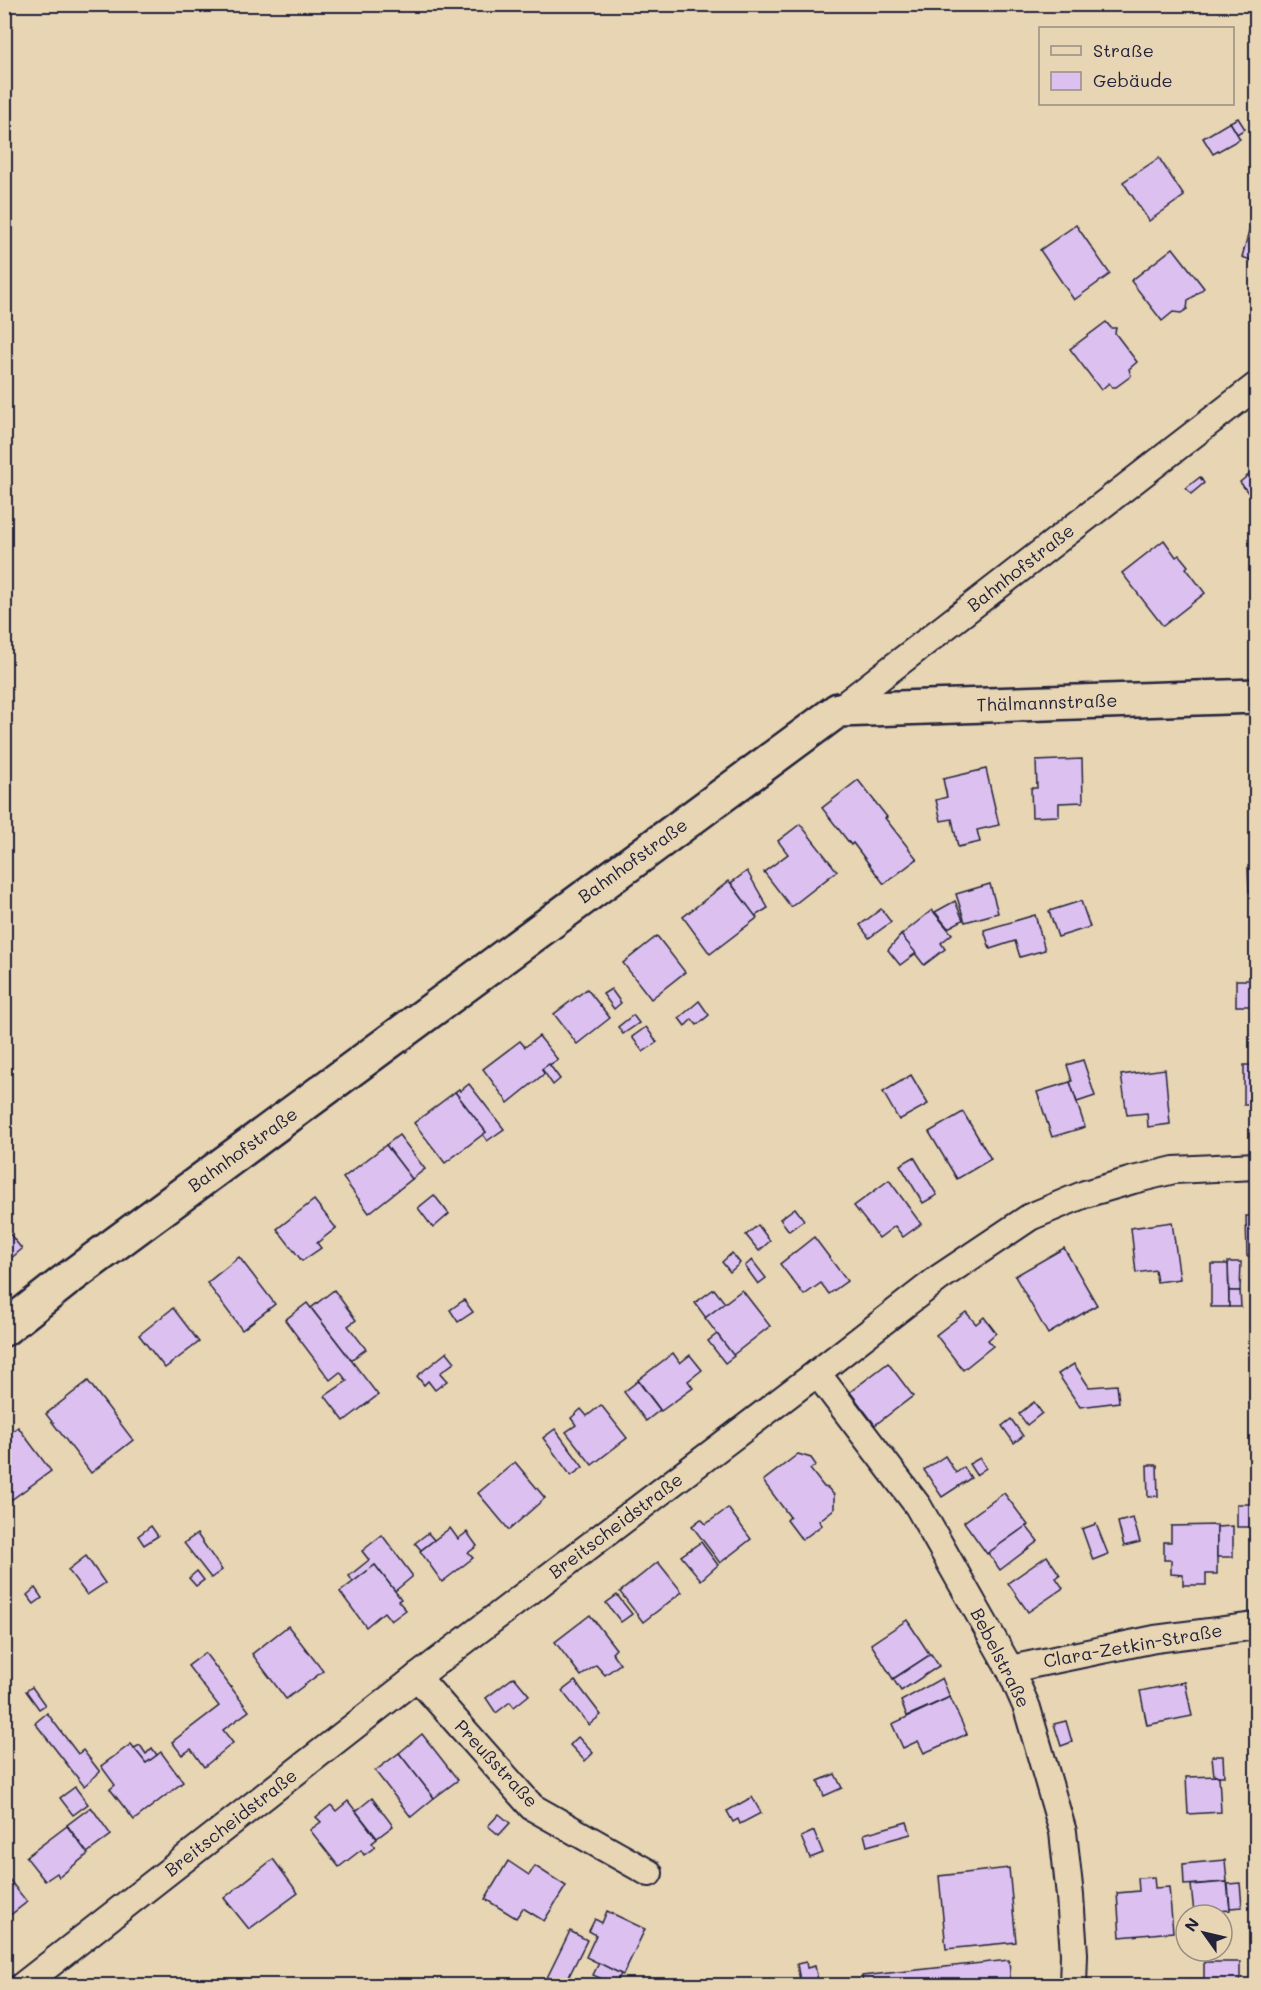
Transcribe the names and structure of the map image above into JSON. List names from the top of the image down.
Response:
{
  "streets": {
    "main road": ["Bahnhofstraße", "Thälmannstraße"],
    "street": [
      "Breitscheidstraße",
      "Clara-Zetkin-Straße",
      "Bebelstraße",
      "Preußstraße"
    ]
  },
  "crossings": [
    ["Bahnhofstraße", "Thälmannstraße"],
    ["Breitscheidstraße", "Bebelstraße"],
    ["Breitscheidstraße", "Preußstraße"],
    ["Clara-Zetkin-Straße", "Bebelstraße"]
  ],
  "legend": ["Straße", "Gebäude"],
  "north": "top left"
}
